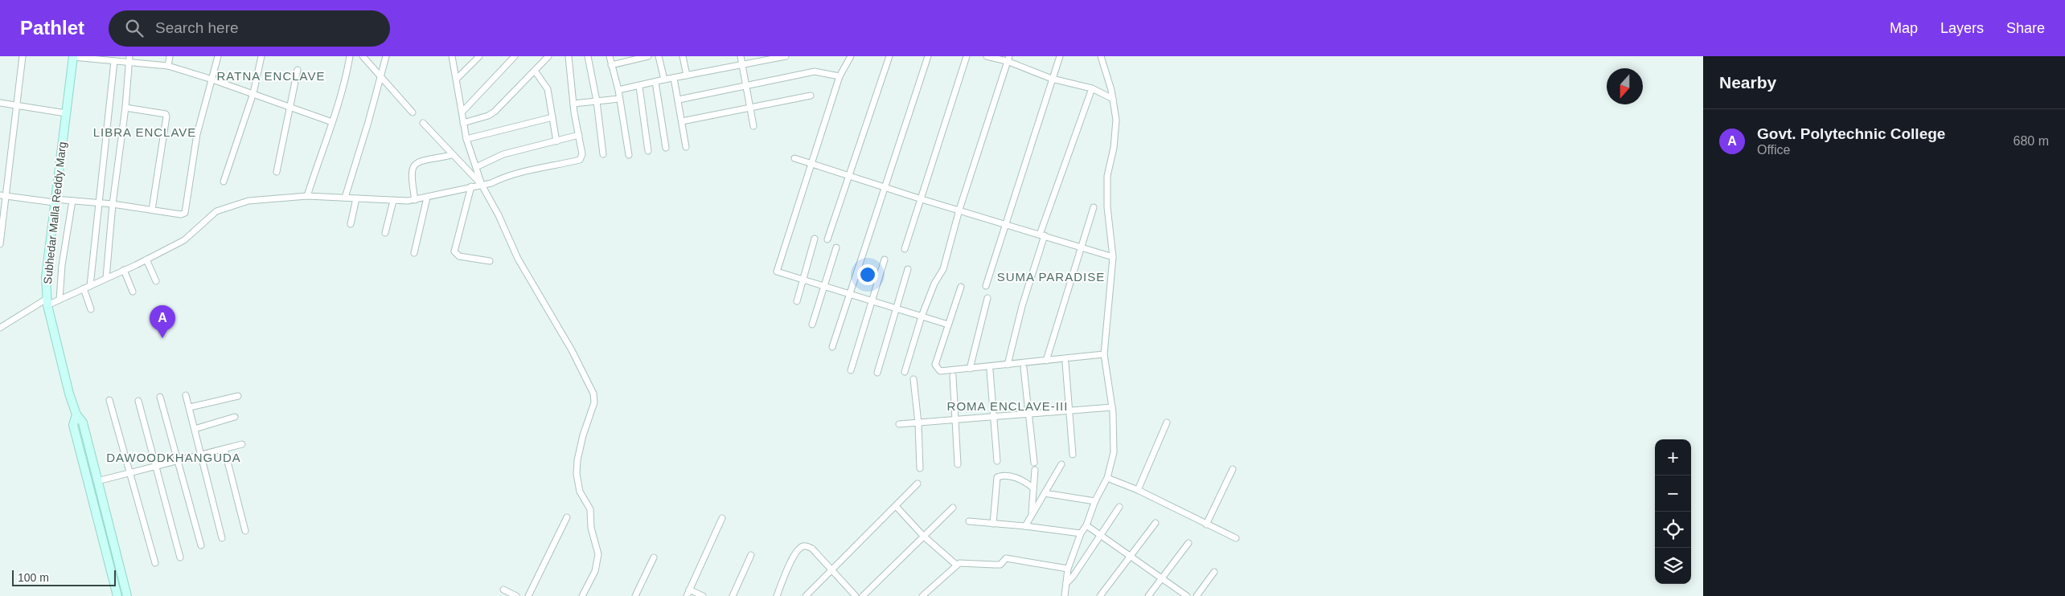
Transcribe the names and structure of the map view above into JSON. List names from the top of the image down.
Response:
{
  "streets": {
    "main road": ["Subhedar Malla Reddy Marg"]
  },
  "districts": [
    "RATNA ENCLAVE",
    "LIBRA ENCLAVE",
    "SUMA PARADISE",
    "ROMA ENCLAVE-III",
    "DAWOODKHANGUDA"
  ],
  "scale_bar": "100 m",
  "north": "bottom",
  "page": {
    "header": "Pathlet",
    "search": "Search here",
    "nav": ["Map", "Layers", "Share"],
    "heading": "Nearby",
    "list": [
      {
        "mark": "A",
        "name": "Govt. Polytechnic College",
        "note": "Office",
        "value": "680 m"
      }
    ],
    "pins": "A",
    "map_buttons": ["+", "−"],
    "scale": "100 m"
  }
}
